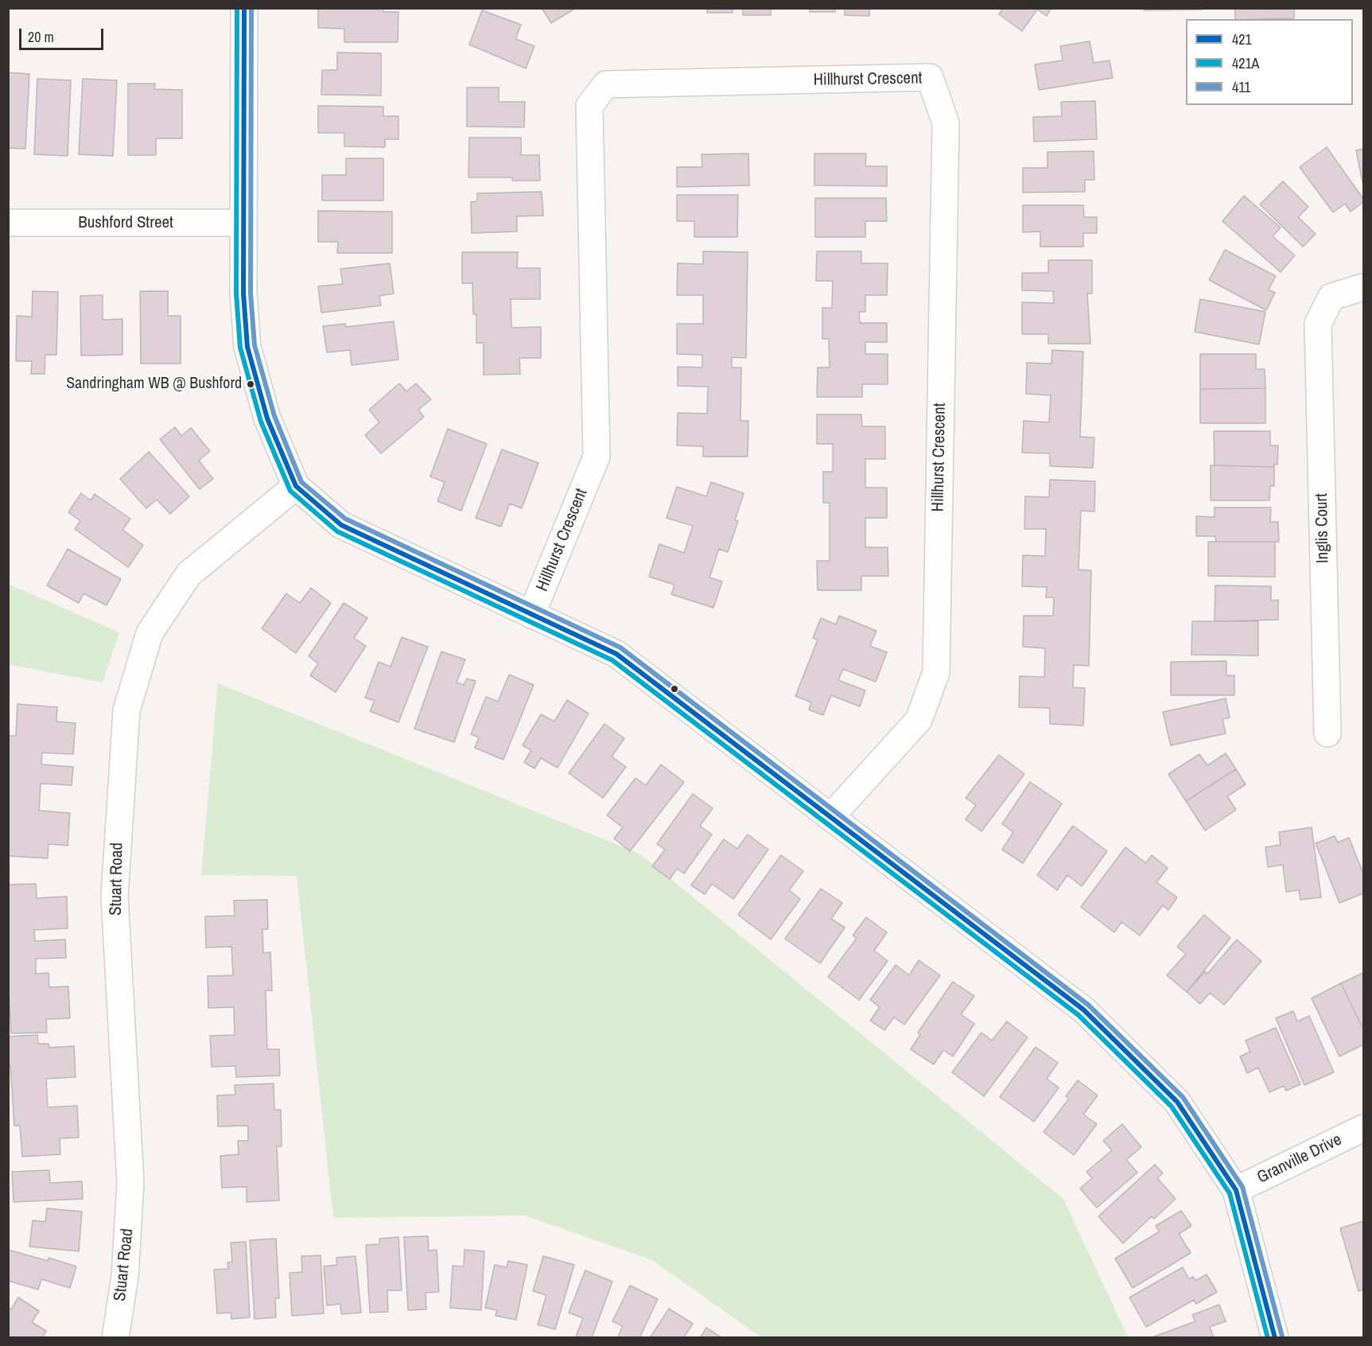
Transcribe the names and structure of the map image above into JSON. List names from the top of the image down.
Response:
{
  "streets": {
    "street": [
      "Hillhurst Crescent",
      "Bushford Street",
      "Inglis Court",
      "Stuart Road",
      "Granville Drive"
    ]
  },
  "places": ["Sandringham WB @ Bushford"],
  "lines": ["transit line 421", "transit line 421A", "transit line 411"],
  "legend": ["421", "421A", "411"],
  "scale_bar": "20 m"
}
